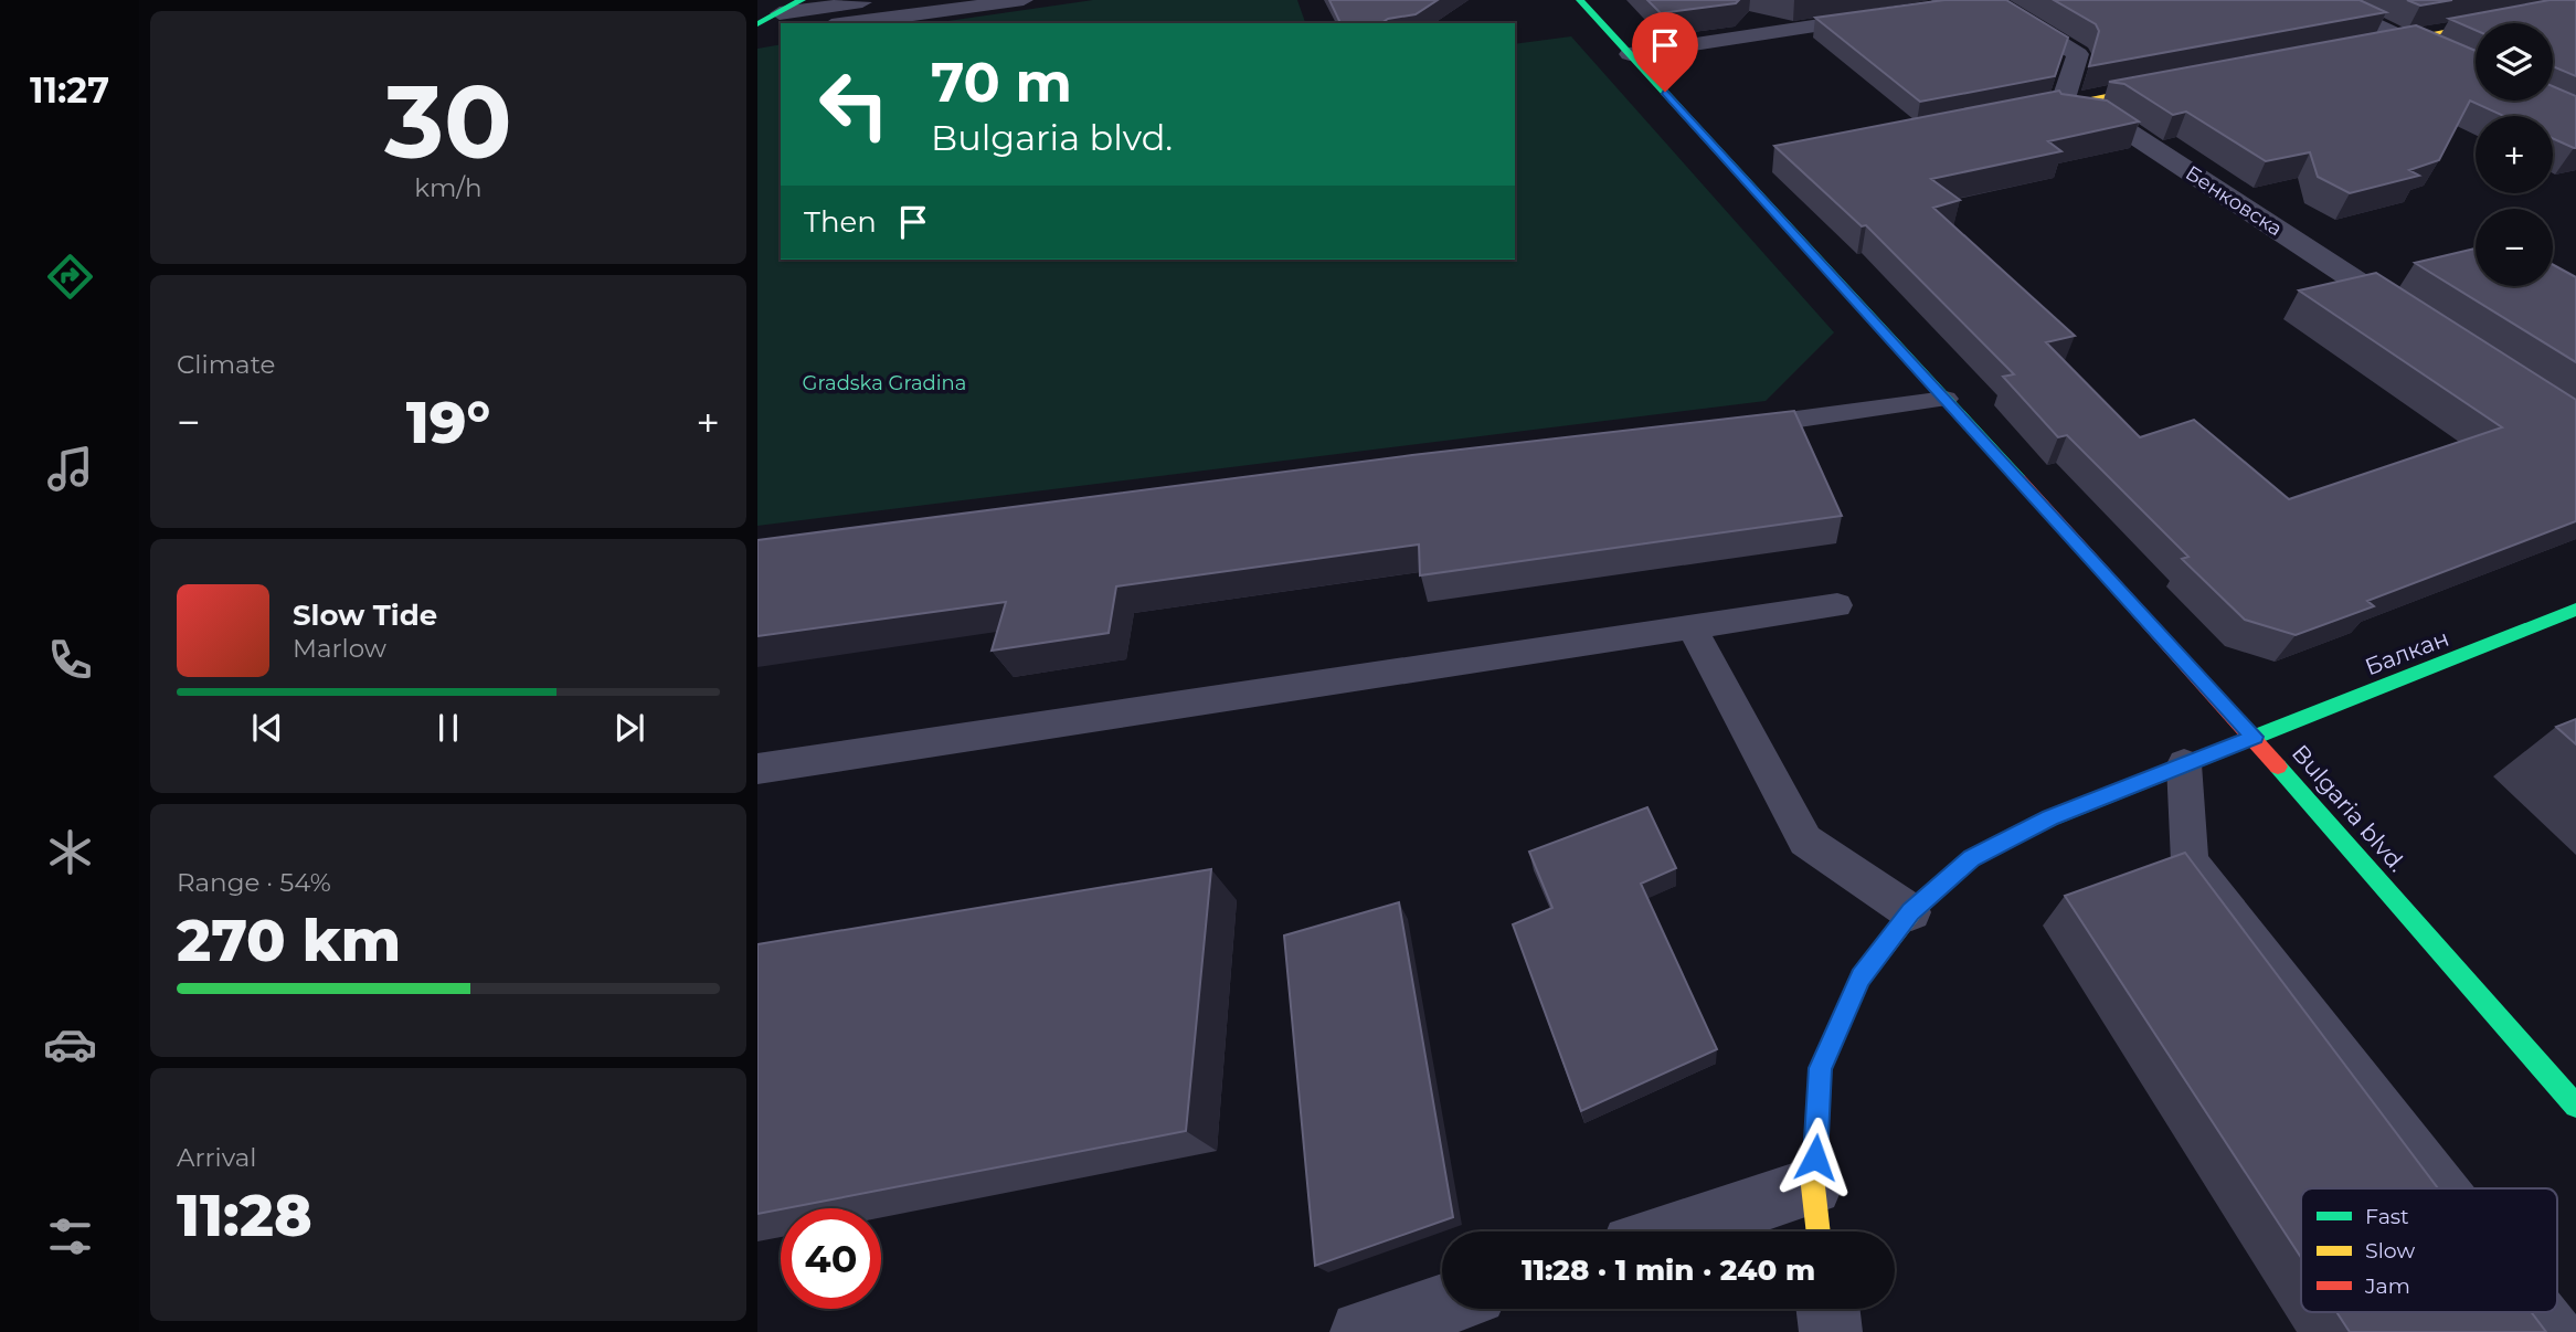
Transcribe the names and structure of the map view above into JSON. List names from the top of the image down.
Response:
{
  "streets": {
    "street": ["Бенковска", "Балкан", "Bulgaria blvd."]
  },
  "crossings": [
    ["Балкан", "Bulgaria blvd."]
  ],
  "parks": ["Gradska Gradina"],
  "legend": ["Fast", "Slow", "Jam"],
  "page": {
    "tabs": "11:27",
    "tile": [
      ["30", "km/h"],
      "Climate",
      ["Range · 54%", "270 km"],
      ["Arrival", "11:28"]
    ],
    "map_buttons": ["+", "−"],
    "turn": ["70 m", "Bulgaria blvd."],
    "then": "Then",
    "heat": ["−", "19°", "+"],
    "song": ["Slow Tide", "Marlow"],
    "limit": "40",
    "trip": "11:28 · 1 min · 240 m"
  }
}
